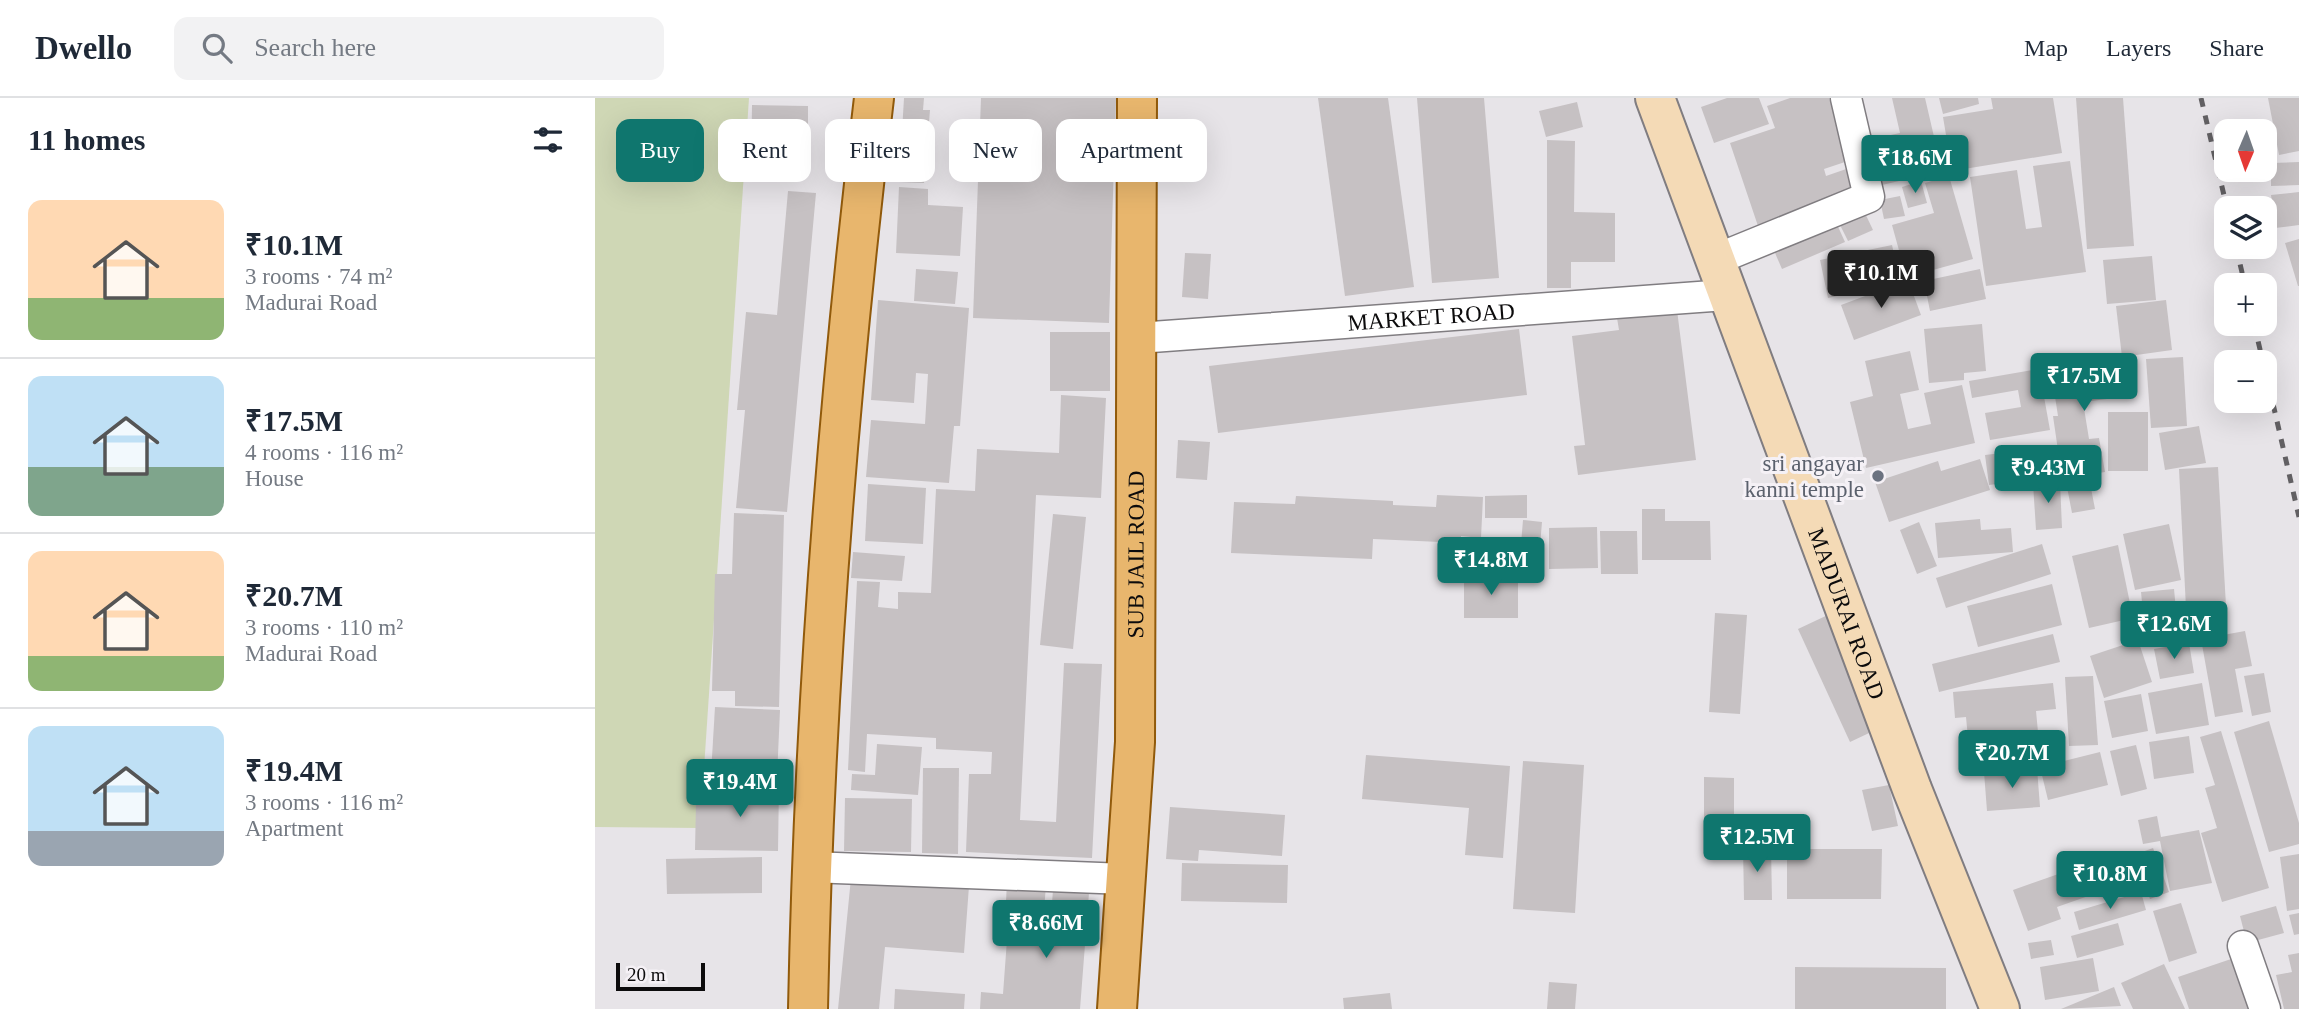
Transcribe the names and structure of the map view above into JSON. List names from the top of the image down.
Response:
{
  "streets": {
    "main road": ["SUB JAIL ROAD", "MADURAI ROAD"],
    "street": ["MARKET ROAD"]
  },
  "crossings": [
    ["MARKET ROAD", "SUB JAIL ROAD"],
    ["MARKET ROAD", "MADURAI ROAD"]
  ],
  "places": ["sri angayar kanni temple"],
  "scale_bar": "20 m",
  "north": "bottom",
  "page": {
    "header": "Dwello",
    "search": "Search here",
    "nav": ["Map", "Layers", "Share"],
    "heading": "11 homes",
    "map_buttons": ["+", "−"],
    "chip": [
      "Buy",
      "Rent",
      "Filters",
      "New",
      "Apartment"
    ],
    "price": [
      "₹18.6M",
      "₹10.1M",
      "₹17.5M",
      "₹9.43M",
      "₹14.8M",
      "₹12.6M",
      "₹20.7M",
      "₹19.4M",
      "₹12.5M",
      "₹10.8M",
      "₹8.66M"
    ],
    "list": [
      {
        "name": "₹10.1M",
        "note": "3 rooms · 74 m² · Madurai Road"
      },
      {
        "name": "₹17.5M",
        "note": "4 rooms · 116 m² · House"
      },
      {
        "name": "₹20.7M",
        "note": "3 rooms · 110 m² · Madurai Road"
      },
      {
        "name": "₹19.4M",
        "note": "3 rooms · 116 m² · Apartment"
      }
    ],
    "scale": "20 m"
  }
}
